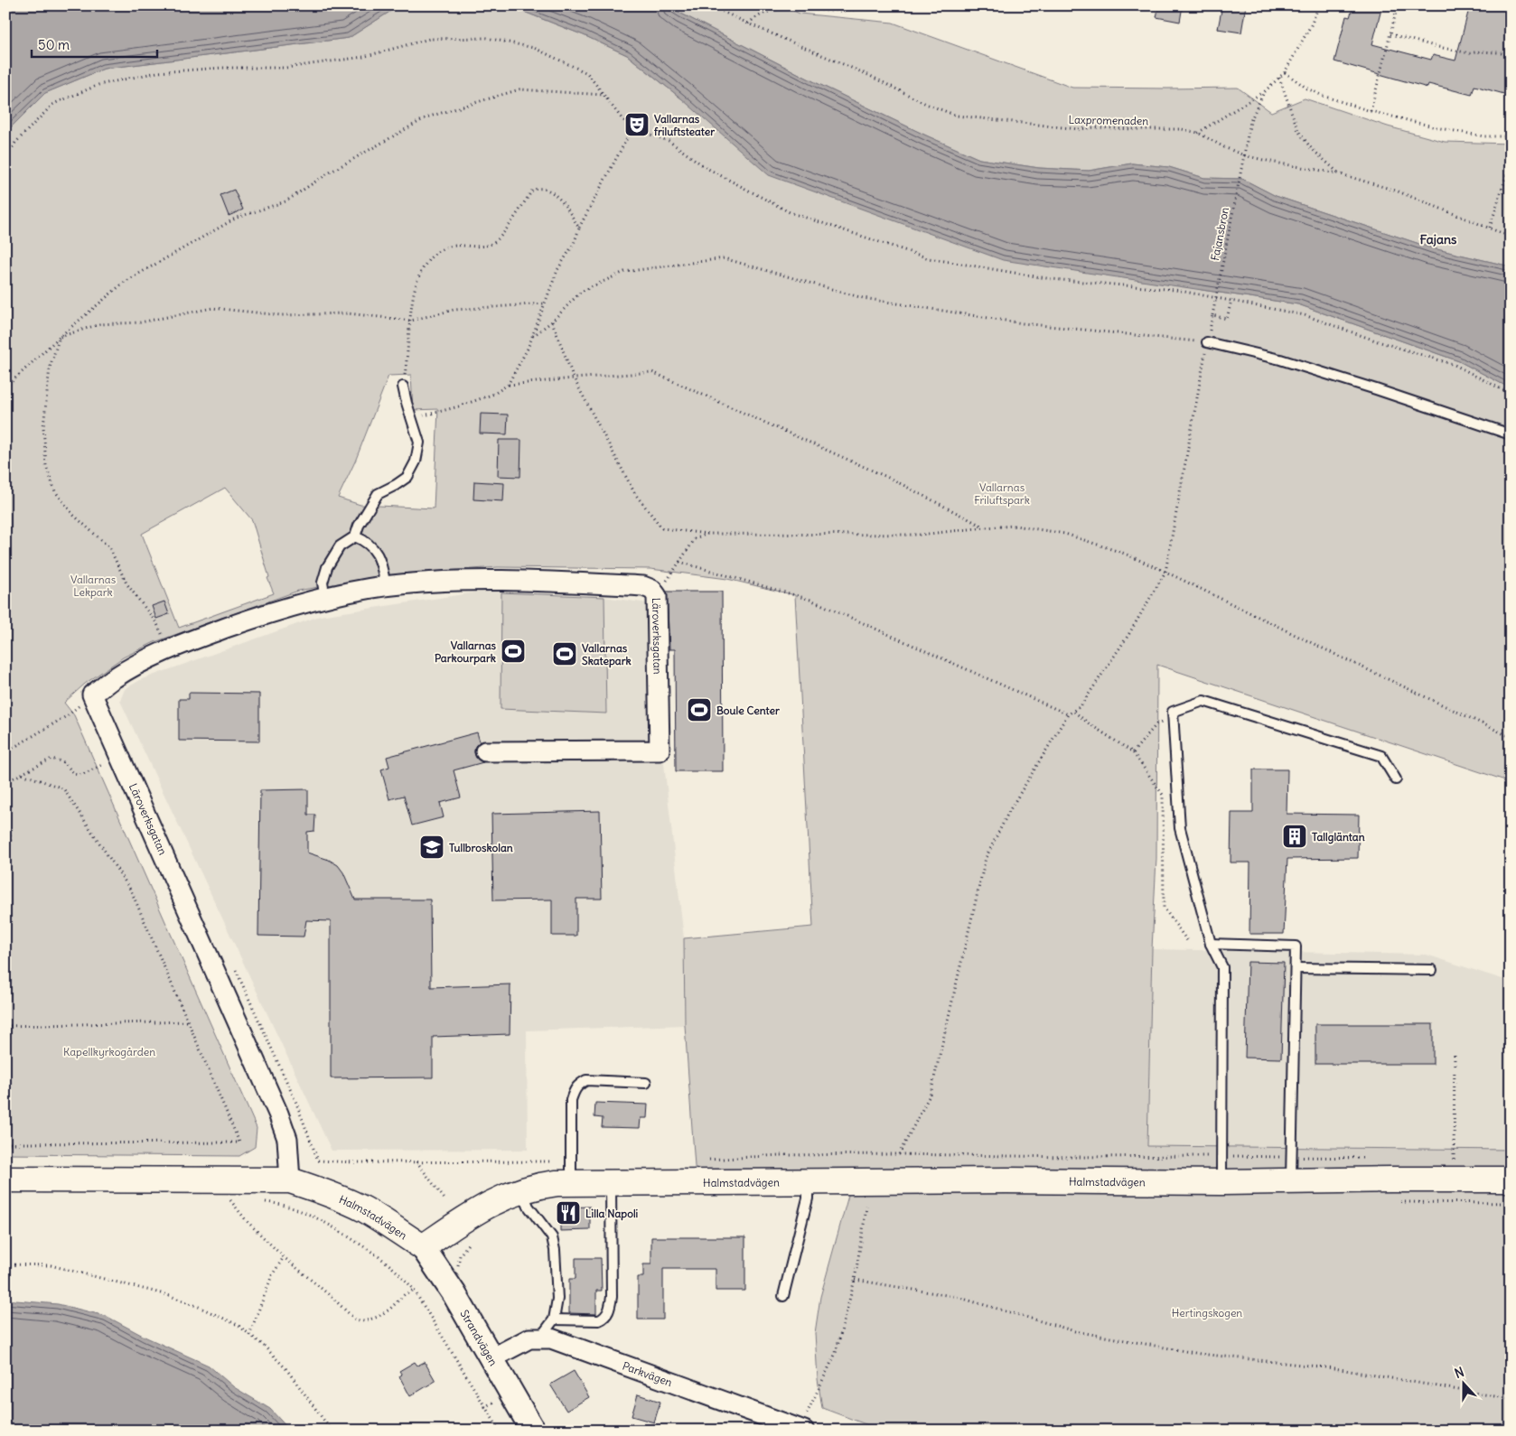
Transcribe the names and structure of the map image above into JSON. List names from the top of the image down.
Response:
{
  "streets": {
    "main road": ["Halmstadvägen"],
    "street": ["Läroverksgatan", "Strandvägen", "Parkvägen"],
    "path": ["Laxpromenaden", "Fajansbron"]
  },
  "crossings": [
    ["Laxpromenaden", "Fajansbron"],
    ["Läroverksgatan", "Halmstadvägen"],
    ["Halmstadvägen", "Strandvägen"],
    ["Strandvägen", "Parkvägen"]
  ],
  "districts": ["Fajans"],
  "parks": [
    "Vallarnas Friluftspark",
    "Vallarnas Lekpark",
    "Kapellkyrkogården",
    "Hertingskogen"
  ],
  "places": {
    "theatre": ["Vallarnas friluftsteater"],
    "sports": ["Vallarnas Parkourpark", "Vallarnas Skatepark", "Boule Center"],
    "building": ["Tallgläntan"],
    "school or university": ["Tullbroskolan"],
    "restaurant": ["Lilla Napoli"]
  },
  "scale_bar": "50 m",
  "north": "top"
}
